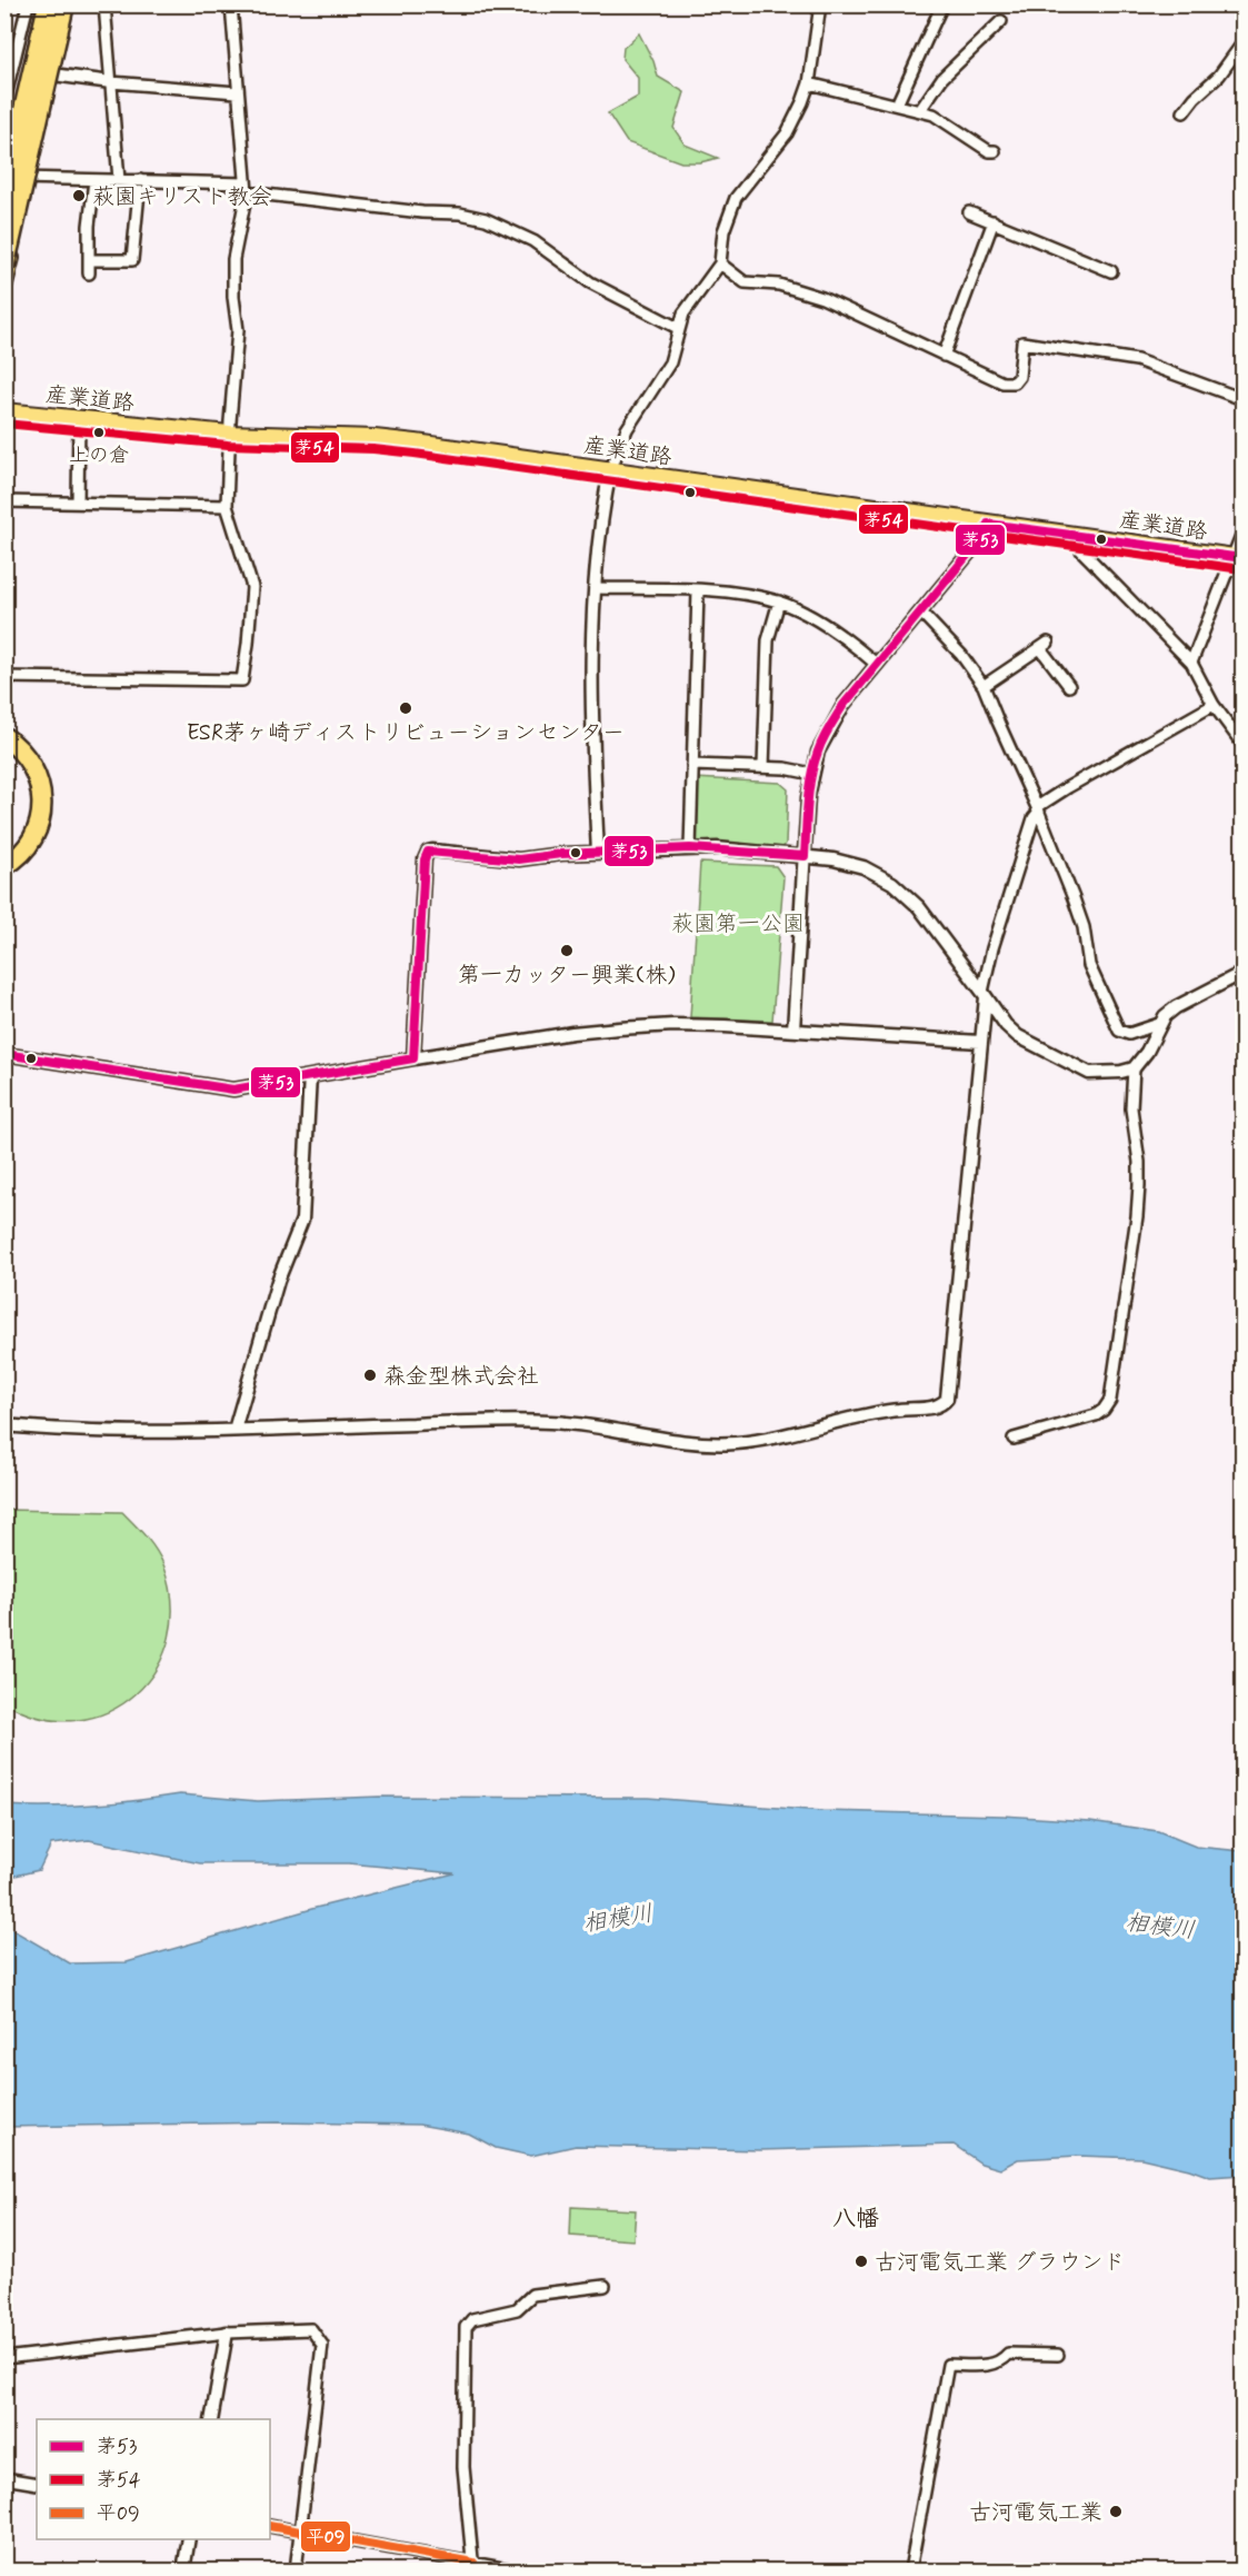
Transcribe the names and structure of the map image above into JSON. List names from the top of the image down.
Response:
{
  "streets": {
    "main road": ["産業道路"]
  },
  "districts": ["八幡"],
  "water": ["相模川"],
  "parks": ["萩園第一公園"],
  "places": [
    "萩園キリスト教会",
    "上の倉",
    "ESR茅ヶ崎ディストリビューションセンター",
    "第一カッター興業(株)",
    "森金型株式会社",
    "古河電気工業 グラウンド",
    "古河電気工業"
  ],
  "lines": ["transit line 茅54", "transit line 茅53", "transit line 平09"],
  "legend": ["茅53", "茅54", "平09"]
}
